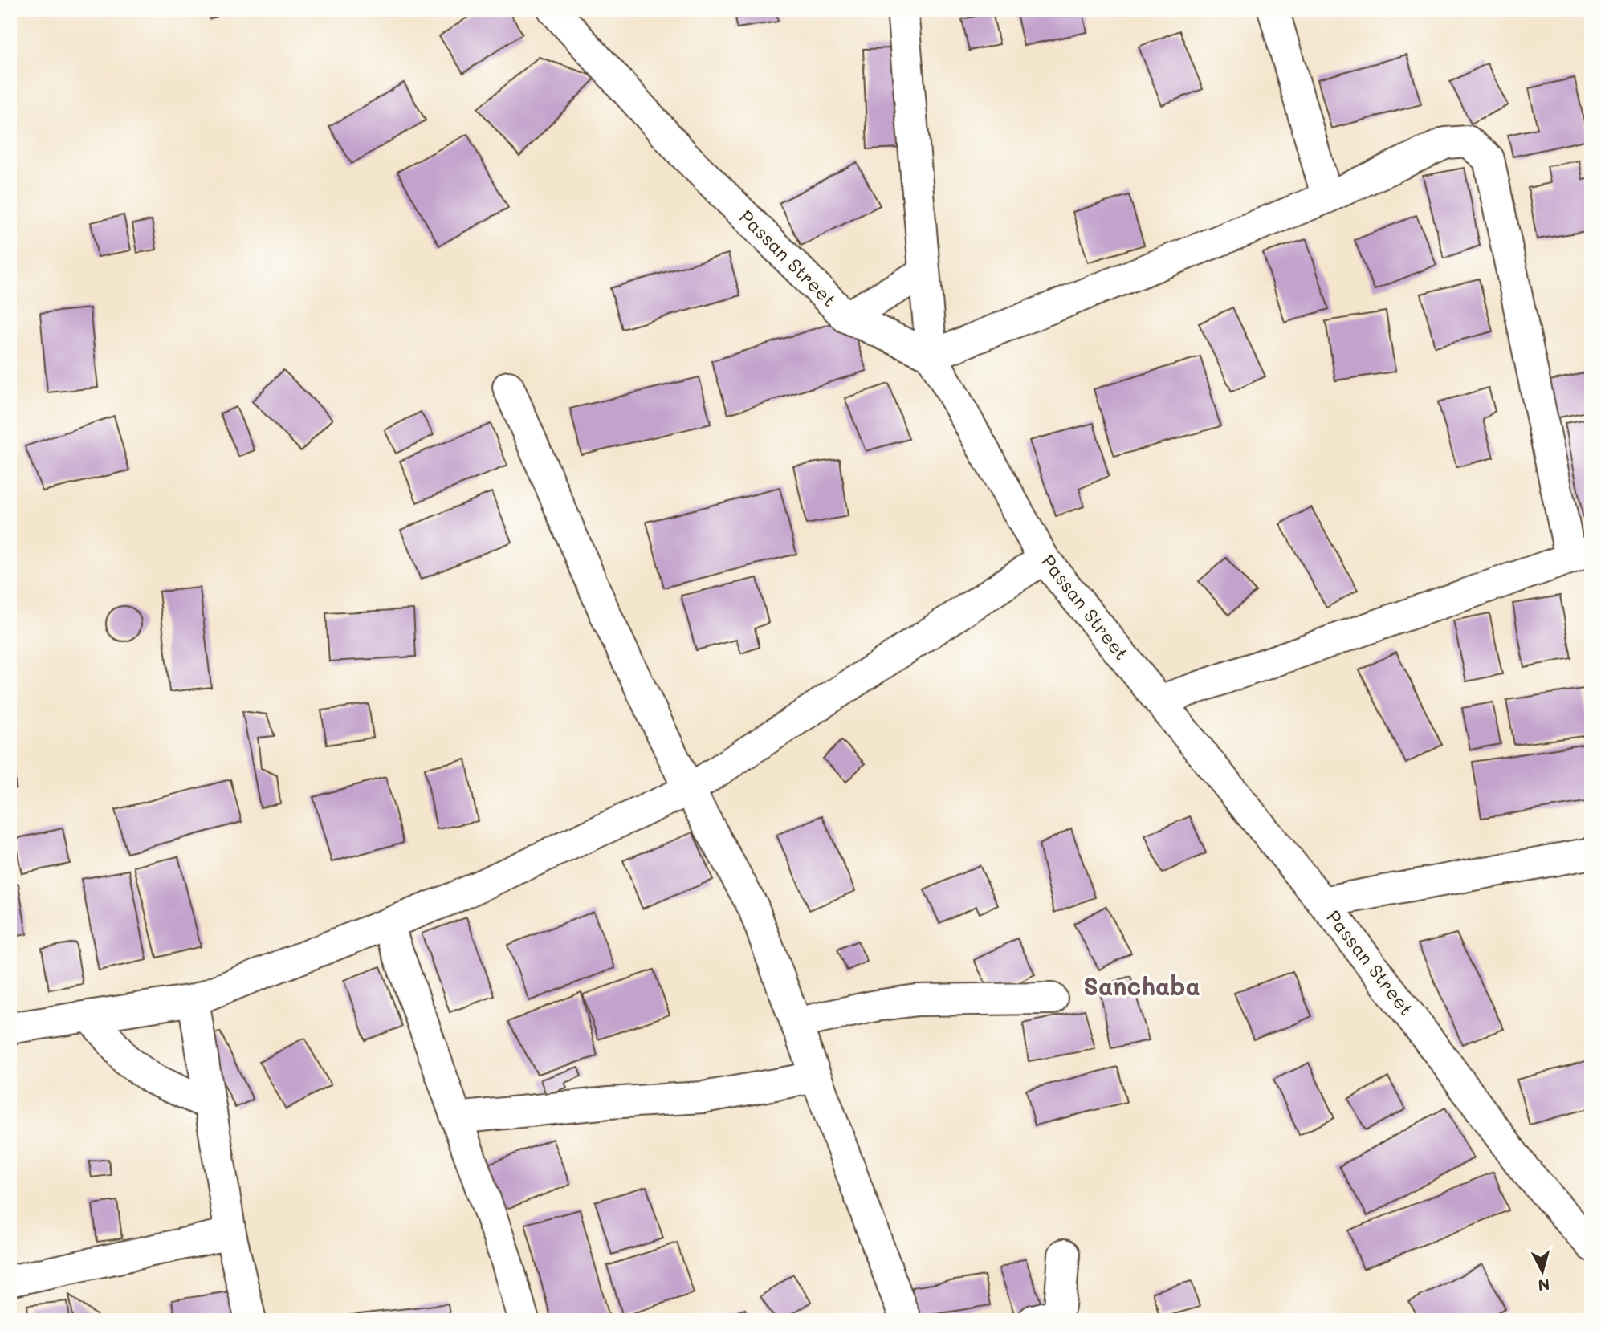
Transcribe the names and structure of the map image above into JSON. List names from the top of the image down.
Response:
{
  "streets": {
    "street": ["Passan Street"]
  },
  "districts": ["Sanchaba"],
  "north": "bottom"
}
